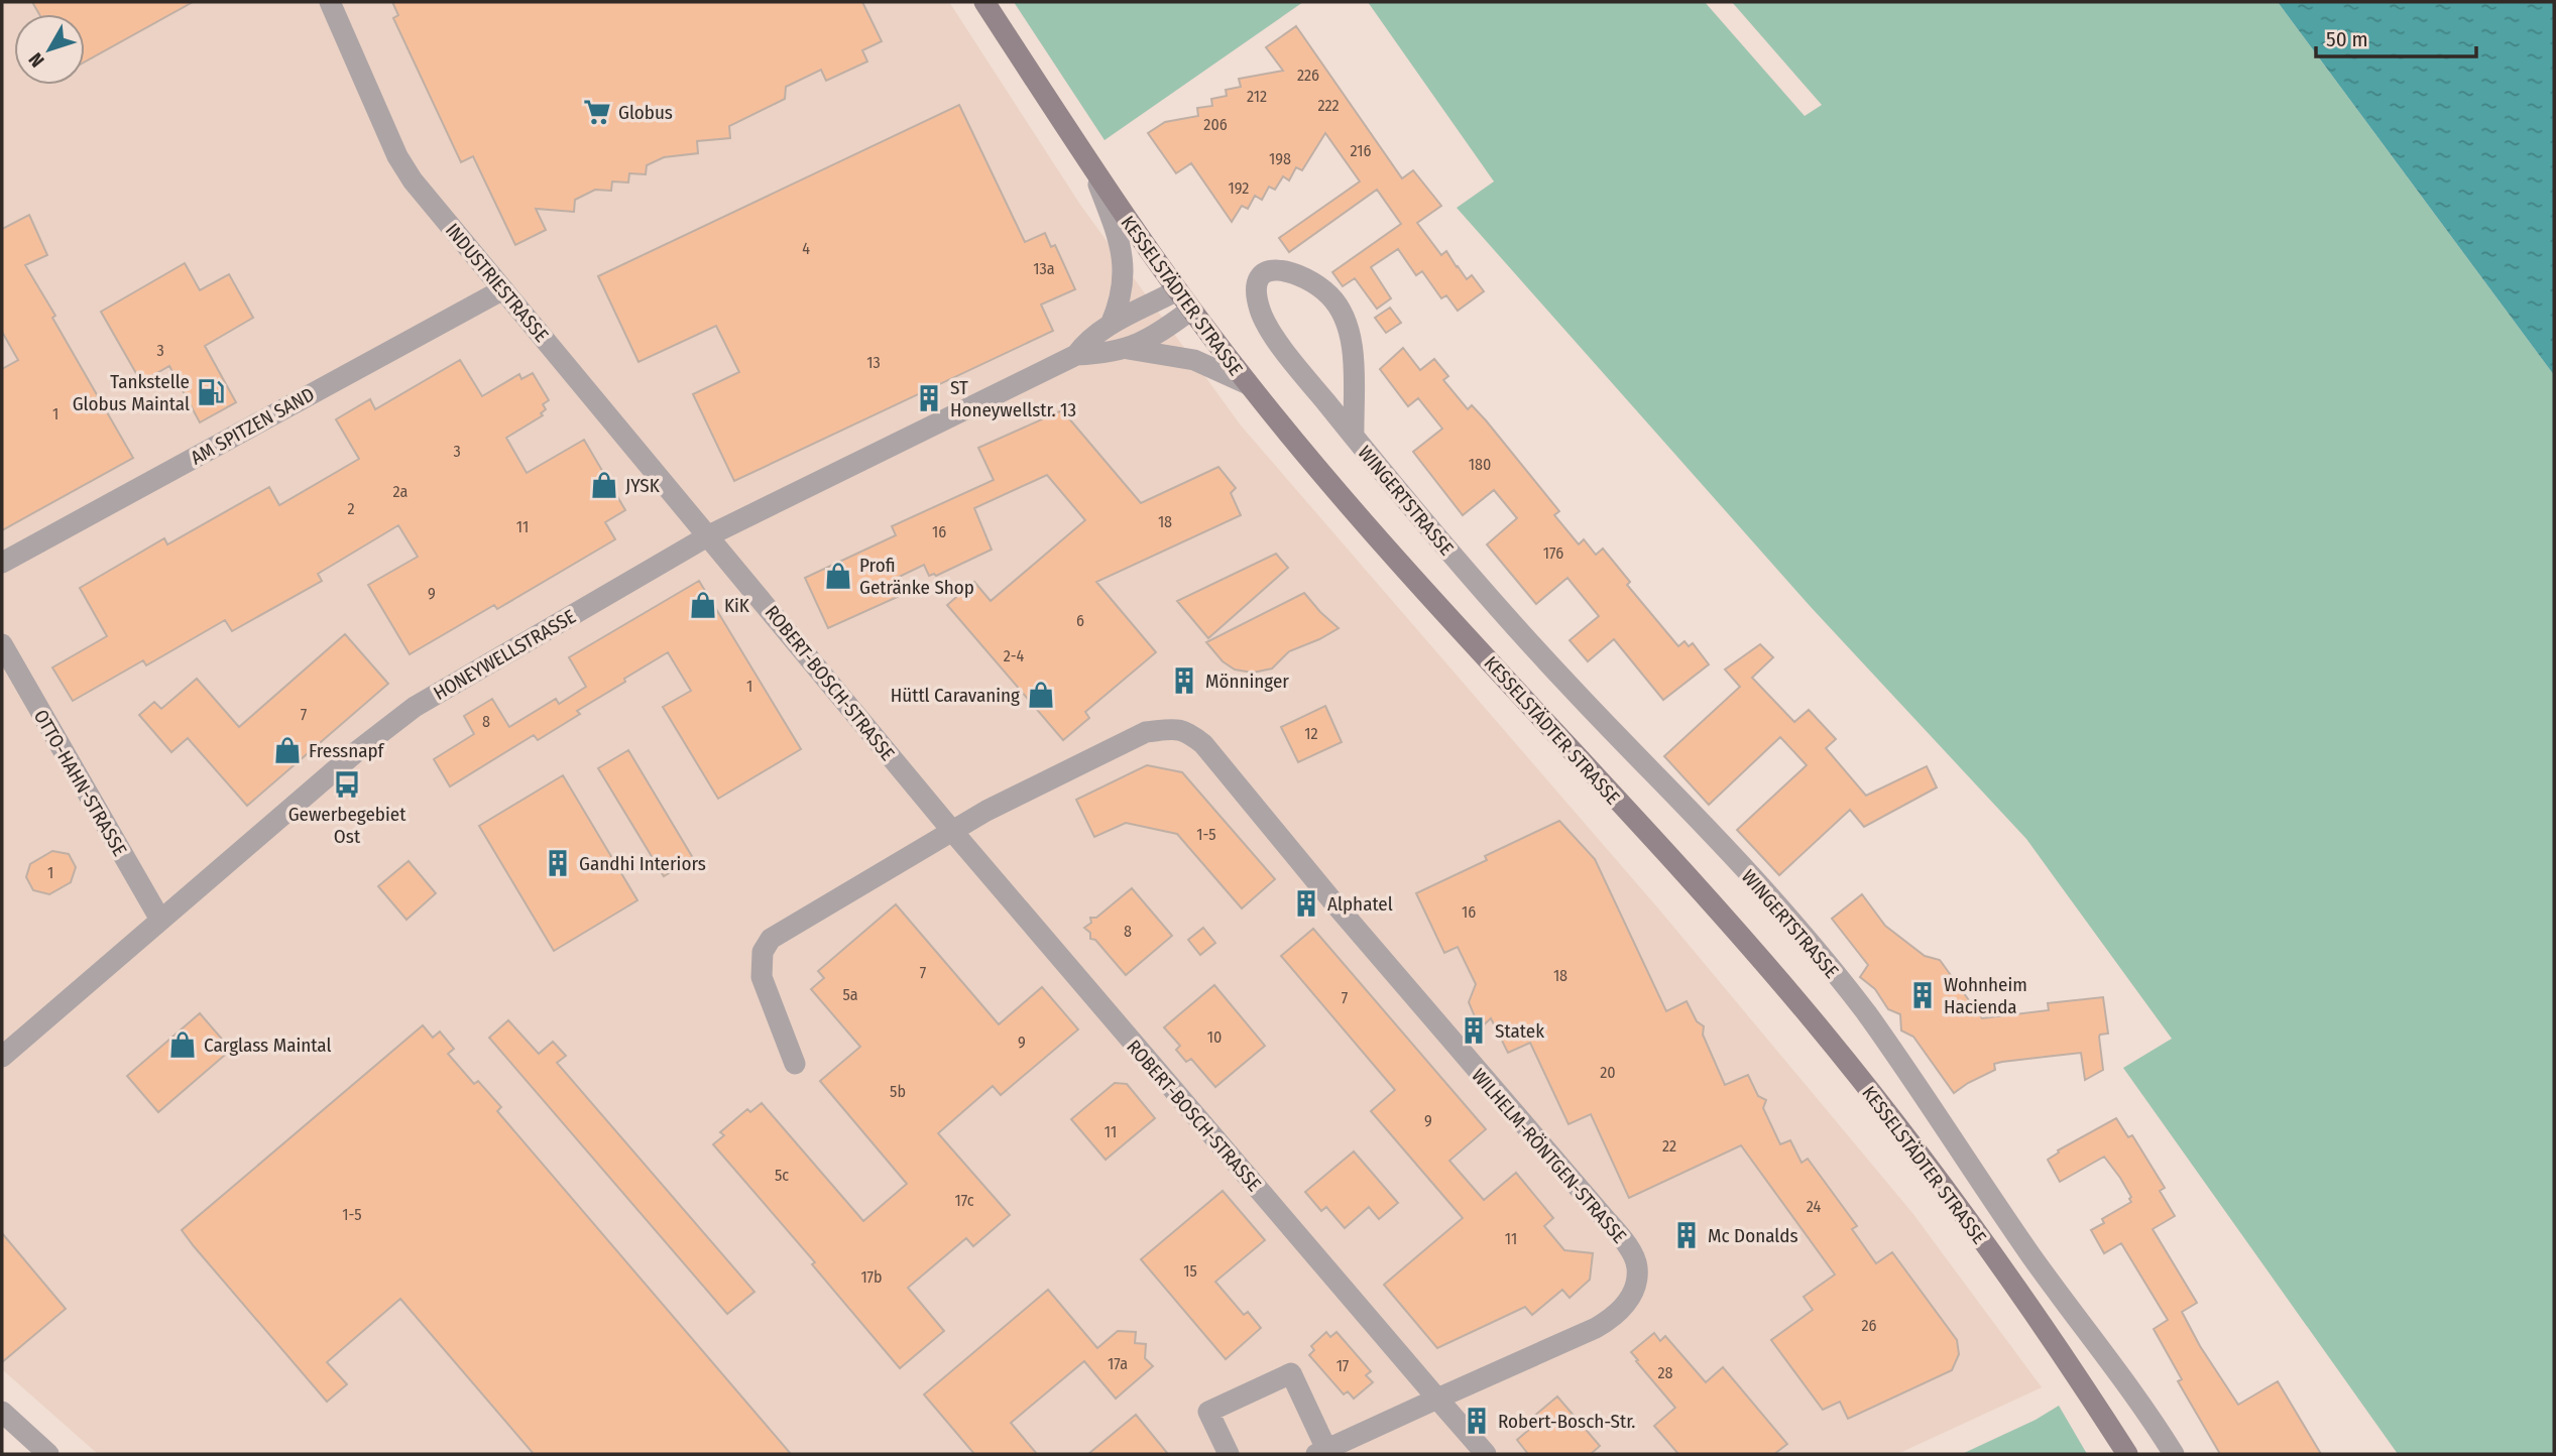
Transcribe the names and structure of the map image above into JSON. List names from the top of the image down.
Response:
{
  "streets": {
    "main road": ["KESSELSTÄDTER STRASSE"],
    "street": [
      "INDUSTRIESTRASSE",
      "AM SPITZEN SAND",
      "WINGERTSTRASSE",
      "HONEYWELLSTRASSE",
      "ROBERT-BOSCH-STRASSE",
      "OTTO-HAHN-STRASSE",
      "WILHELM-RÖNTGEN-STRASSE"
    ]
  },
  "crossings": [
    ["INDUSTRIESTRASSE", "AM SPITZEN SAND"],
    ["INDUSTRIESTRASSE", "HONEYWELLSTRASSE"],
    ["INDUSTRIESTRASSE", "ROBERT-BOSCH-STRASSE"],
    ["KESSELSTÄDTER STRASSE", "HONEYWELLSTRASSE"],
    ["HONEYWELLSTRASSE", "ROBERT-BOSCH-STRASSE"],
    ["HONEYWELLSTRASSE", "OTTO-HAHN-STRASSE"],
    ["ROBERT-BOSCH-STRASSE", "WILHELM-RÖNTGEN-STRASSE"]
  ],
  "places": {
    "supermarket": ["Globus"],
    "fuel station": ["Tankstelle Globus Maintal"],
    "building": [
      "ST Honeywellstr. 13",
      "Mönninger",
      "Gandhi Interiors",
      "Alphatel",
      "Wohnheim Hacienda",
      "Statek",
      "Mc Donalds",
      "Robert-Bosch-Str."
    ],
    "shop": [
      "JYSK",
      "Profi Getränke Shop",
      "KiK",
      "Hüttl Caravaning",
      "Fressnapf",
      "Carglass Maintal"
    ],
    "bus stop": ["Gewerbegebiet Ost"]
  },
  "house_numbers": [
    "226",
    "212",
    "222",
    "206",
    "216",
    "198",
    "192",
    "4",
    "13a",
    "3",
    "13",
    "1",
    "3",
    "180",
    "2a",
    "2",
    "18",
    "11",
    "16",
    "176",
    "9",
    "6",
    "2-4",
    "1",
    "7",
    "8",
    "12",
    "1-5",
    "1",
    "16",
    "8",
    "7",
    "18",
    "5a",
    "7",
    "10",
    "9",
    "20",
    "5b",
    "9",
    "11",
    "22",
    "5c",
    "17c",
    "24",
    "1-5",
    "11",
    "15",
    "17b",
    "26",
    "17a",
    "17",
    "28"
  ],
  "scale_bar": "50 m",
  "north": "bottom left"
}
